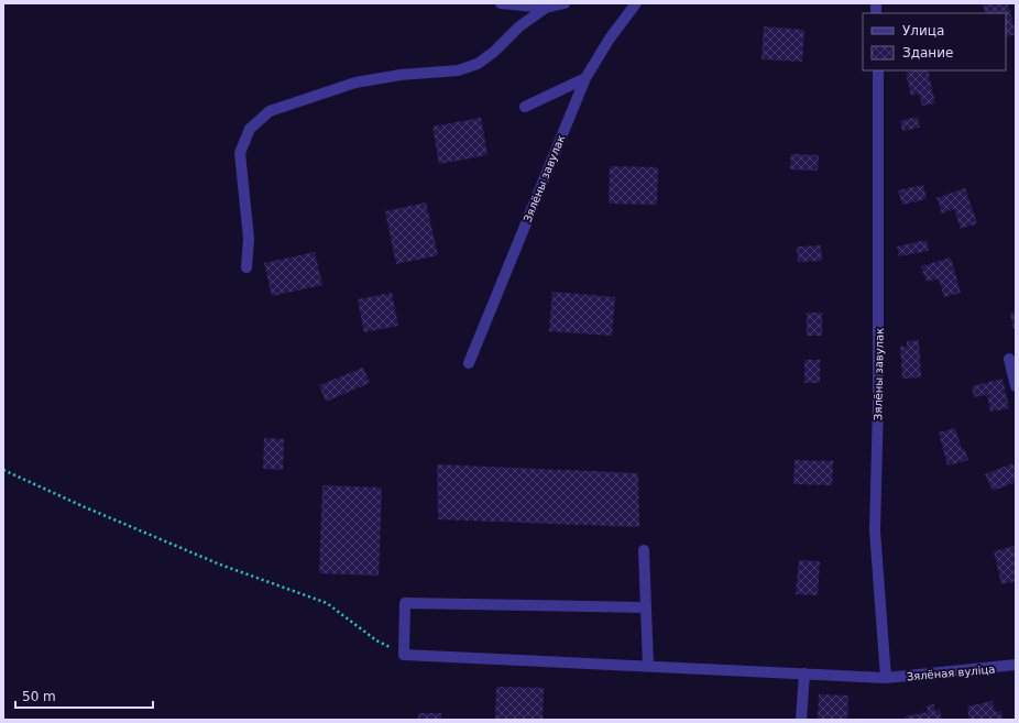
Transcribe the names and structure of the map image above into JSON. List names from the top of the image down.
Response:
{
  "streets": {
    "street": ["Зялёны завулак", "Зялёная вуліца"]
  },
  "crossings": [
    ["Зялёны завулак", "Зялёная вуліца"]
  ],
  "legend": ["Улица", "Здание"],
  "scale_bar": "50 m"
}
